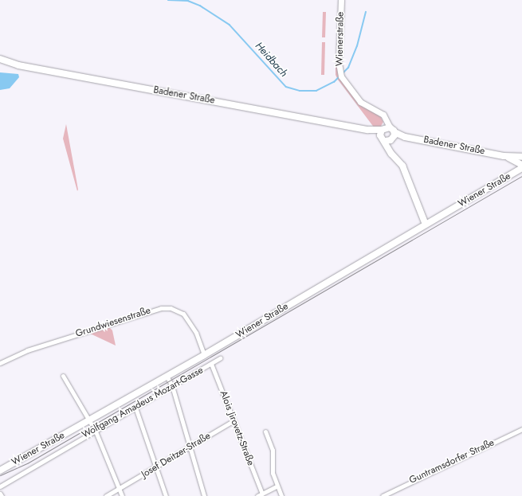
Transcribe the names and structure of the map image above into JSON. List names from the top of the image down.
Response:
{
  "streets": {
    "main road": ["Badener Straße", "Wiener Straße"],
    "street": [
      "Wienerstraße",
      "Grundwiesenstraße",
      "Wolfgang Amadeus Mozart-Gasse",
      "Alois Jirovetz-Straße",
      "Josef Deitzer-Straße",
      "Guntramsdorfer Straße"
    ]
  },
  "crossings": [
    ["Wienerstraße", "Badener Straße"],
    ["Wiener Straße", "Grundwiesenstraße"],
    ["Wolfgang Amadeus Mozart-Gasse", "Alois Jirovetz-Straße"],
    ["Alois Jirovetz-Straße", "Josef Deitzer-Straße"]
  ],
  "water": ["Heidbach"]
}
